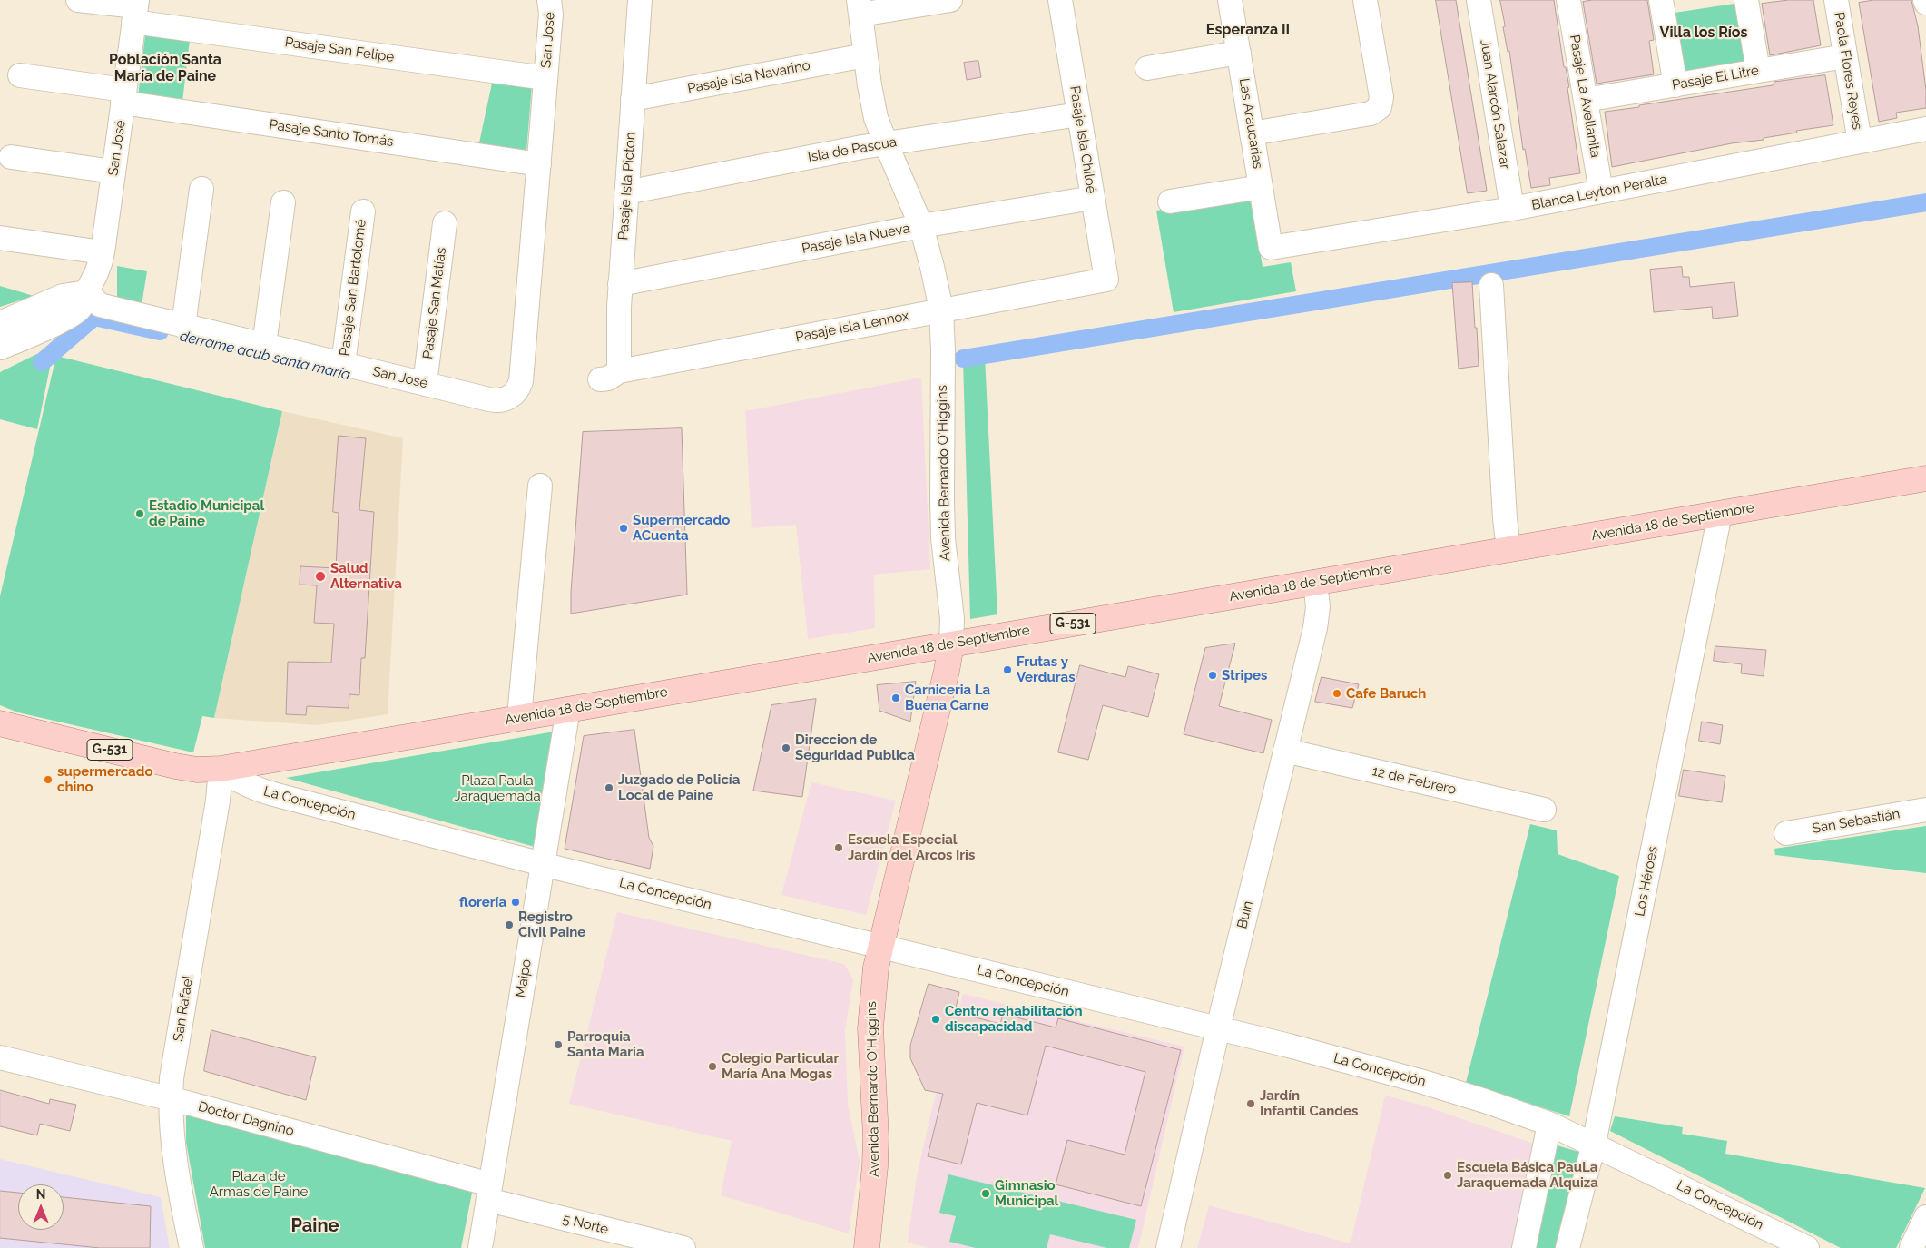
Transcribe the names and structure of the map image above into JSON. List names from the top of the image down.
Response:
{
  "streets": {
    "main road": ["Avenida Bernardo O'Higgins", "Avenida 18 de Septiembre", "G-531"],
    "street": [
      "San José",
      "Pasaje San Felipe",
      "Paola Flores Reyes",
      "Pasaje Isla Navarino",
      "Pasaje El Litre",
      "Pasaje La Avellanita",
      "Juan Alarcón Salazar",
      "Las Araucarias",
      "Pasaje Santo Tomás",
      "Pasaje Isla Chiloé",
      "Isla de Pascua",
      "Pasaje Isla Picton",
      "Blanca Leyton Peralta",
      "Pasaje Isla Nueva",
      "Pasaje San Bartolomé",
      "Pasaje San Matías",
      "Pasaje Isla Lennox",
      "12 de Febrero",
      "La Concepción",
      "San Sebastián",
      "Los Héroes",
      "Buin",
      "Maipo",
      "San Rafael",
      "Doctor Dagnino",
      "5 Norte"
    ]
  },
  "crossings": [
    ["San José", "Pasaje San Felipe"],
    ["San José", "Pasaje Santo Tomás"],
    ["San José", "Pasaje San Bartolomé"],
    ["San José", "Pasaje San Matías"],
    ["Paola Flores Reyes", "Pasaje El Litre"],
    ["Paola Flores Reyes", "Blanca Leyton Peralta"],
    ["Pasaje Isla Navarino", "Pasaje Isla Picton"],
    ["Pasaje Isla Navarino", "Avenida Bernardo O'Higgins"],
    ["Pasaje El Litre", "Pasaje La Avellanita"],
    ["Pasaje La Avellanita", "Blanca Leyton Peralta"],
    ["Juan Alarcón Salazar", "Blanca Leyton Peralta"],
    ["Las Araucarias", "Blanca Leyton Peralta"],
    ["Pasaje Isla Chiloé", "Isla de Pascua"],
    ["Pasaje Isla Chiloé", "Pasaje Isla Nueva"],
    ["Pasaje Isla Chiloé", "Pasaje Isla Lennox"],
    ["Isla de Pascua", "Pasaje Isla Picton"],
    ["Isla de Pascua", "Avenida Bernardo O'Higgins"],
    ["Pasaje Isla Picton", "Pasaje Isla Nueva"],
    ["Pasaje Isla Picton", "Pasaje Isla Lennox"],
    ["Pasaje Isla Nueva", "Avenida Bernardo O'Higgins"],
    ["Pasaje Isla Lennox", "Avenida Bernardo O'Higgins"],
    ["Avenida Bernardo O'Higgins", "Avenida 18 de Septiembre"],
    ["Avenida Bernardo O'Higgins", "La Concepción"],
    ["Avenida 18 de Septiembre", "La Concepción"],
    ["Avenida 18 de Septiembre", "Los Héroes"],
    ["Avenida 18 de Septiembre", "Buin"],
    ["Avenida 18 de Septiembre", "Maipo"],
    ["Avenida 18 de Septiembre", "San Rafael"],
    ["12 de Febrero", "Buin"],
    ["La Concepción", "Los Héroes"],
    ["La Concepción", "Buin"],
    ["La Concepción", "Maipo"],
    ["La Concepción", "San Rafael"],
    ["Maipo", "Doctor Dagnino"],
    ["Maipo", "5 Norte"],
    ["San Rafael", "Doctor Dagnino"],
    ["Doctor Dagnino", "5 Norte"]
  ],
  "districts": [
    "Esperanza II",
    "Villa los Ríos",
    "Población Santa María de Paine",
    "Paine"
  ],
  "water": ["derrame acub santa maría"],
  "parks": ["Plaza Paula Jaraquemada", "Plaza de Armas de Paine"],
  "places": [
    "Estadio Municipal de Paine",
    "Supermercado ACuenta",
    "Salud Alternativa",
    "Frutas y Verduras",
    "Stripes",
    "Cafe Baruch",
    "Carniceria La Buena Carne",
    "Direccion de Seguridad Publica",
    "supermercado chino",
    "Juzgado de Policía Local de Paine",
    "Escuela Especial Jardín del Arcos Iris",
    "florería",
    "Registro Civil Paine",
    "Centro rehabilitación discapacidad",
    "Parroquia Santa María",
    "Colegio Particular María Ana Mogas",
    "Jardín Infantil Candes",
    "Escuela Básica PauLa Jaraquemada Alquiza",
    "Gimnasio Municipal"
  ],
  "north": "top"
}
